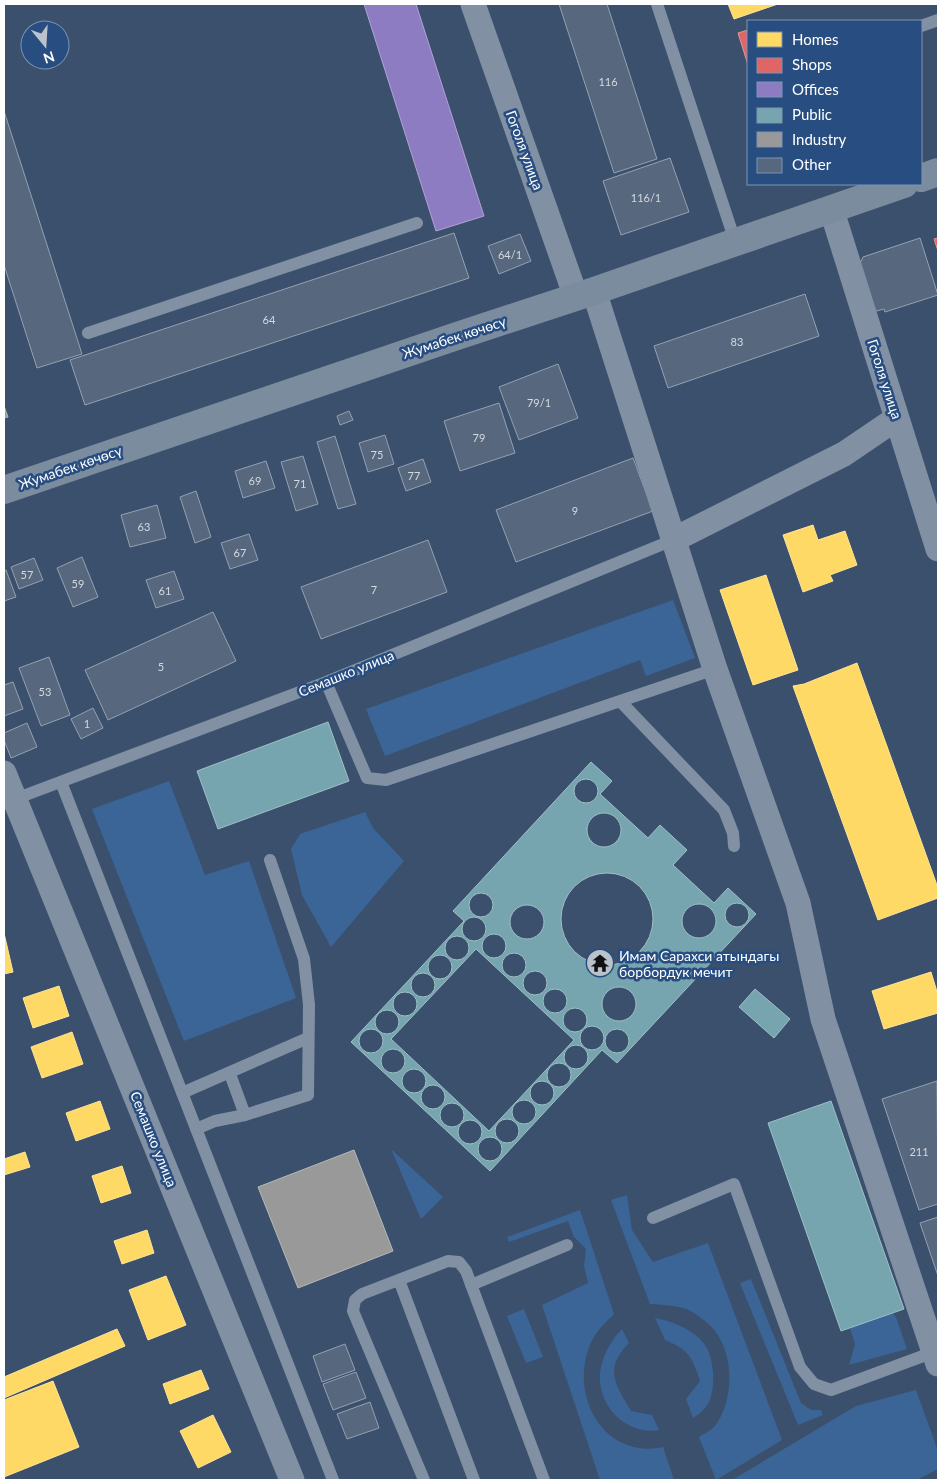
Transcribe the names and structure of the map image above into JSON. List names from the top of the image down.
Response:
{
  "streets": {
    "street": ["Гоголя улица", "Жумабек көчөсү", "Семашко улица"]
  },
  "crossings": [
    ["Гоголя улица", "Жумабек көчөсү"],
    ["Гоголя улица", "Семашко улица"]
  ],
  "places": {
    "temple": ["Имам Сарахси атындагы борбордук мечит"]
  },
  "house_numbers": [
    "116",
    "116/1",
    "64/1",
    "64",
    "83",
    "79/1",
    "79",
    "75",
    "77",
    "69",
    "71",
    "9",
    "63",
    "67",
    "57",
    "59",
    "7",
    "61",
    "5",
    "53",
    "1",
    "211"
  ],
  "legend": [
    "Homes",
    "Shops",
    "Offices",
    "Public",
    "Industry",
    "Other"
  ],
  "north": "bottom"
}
